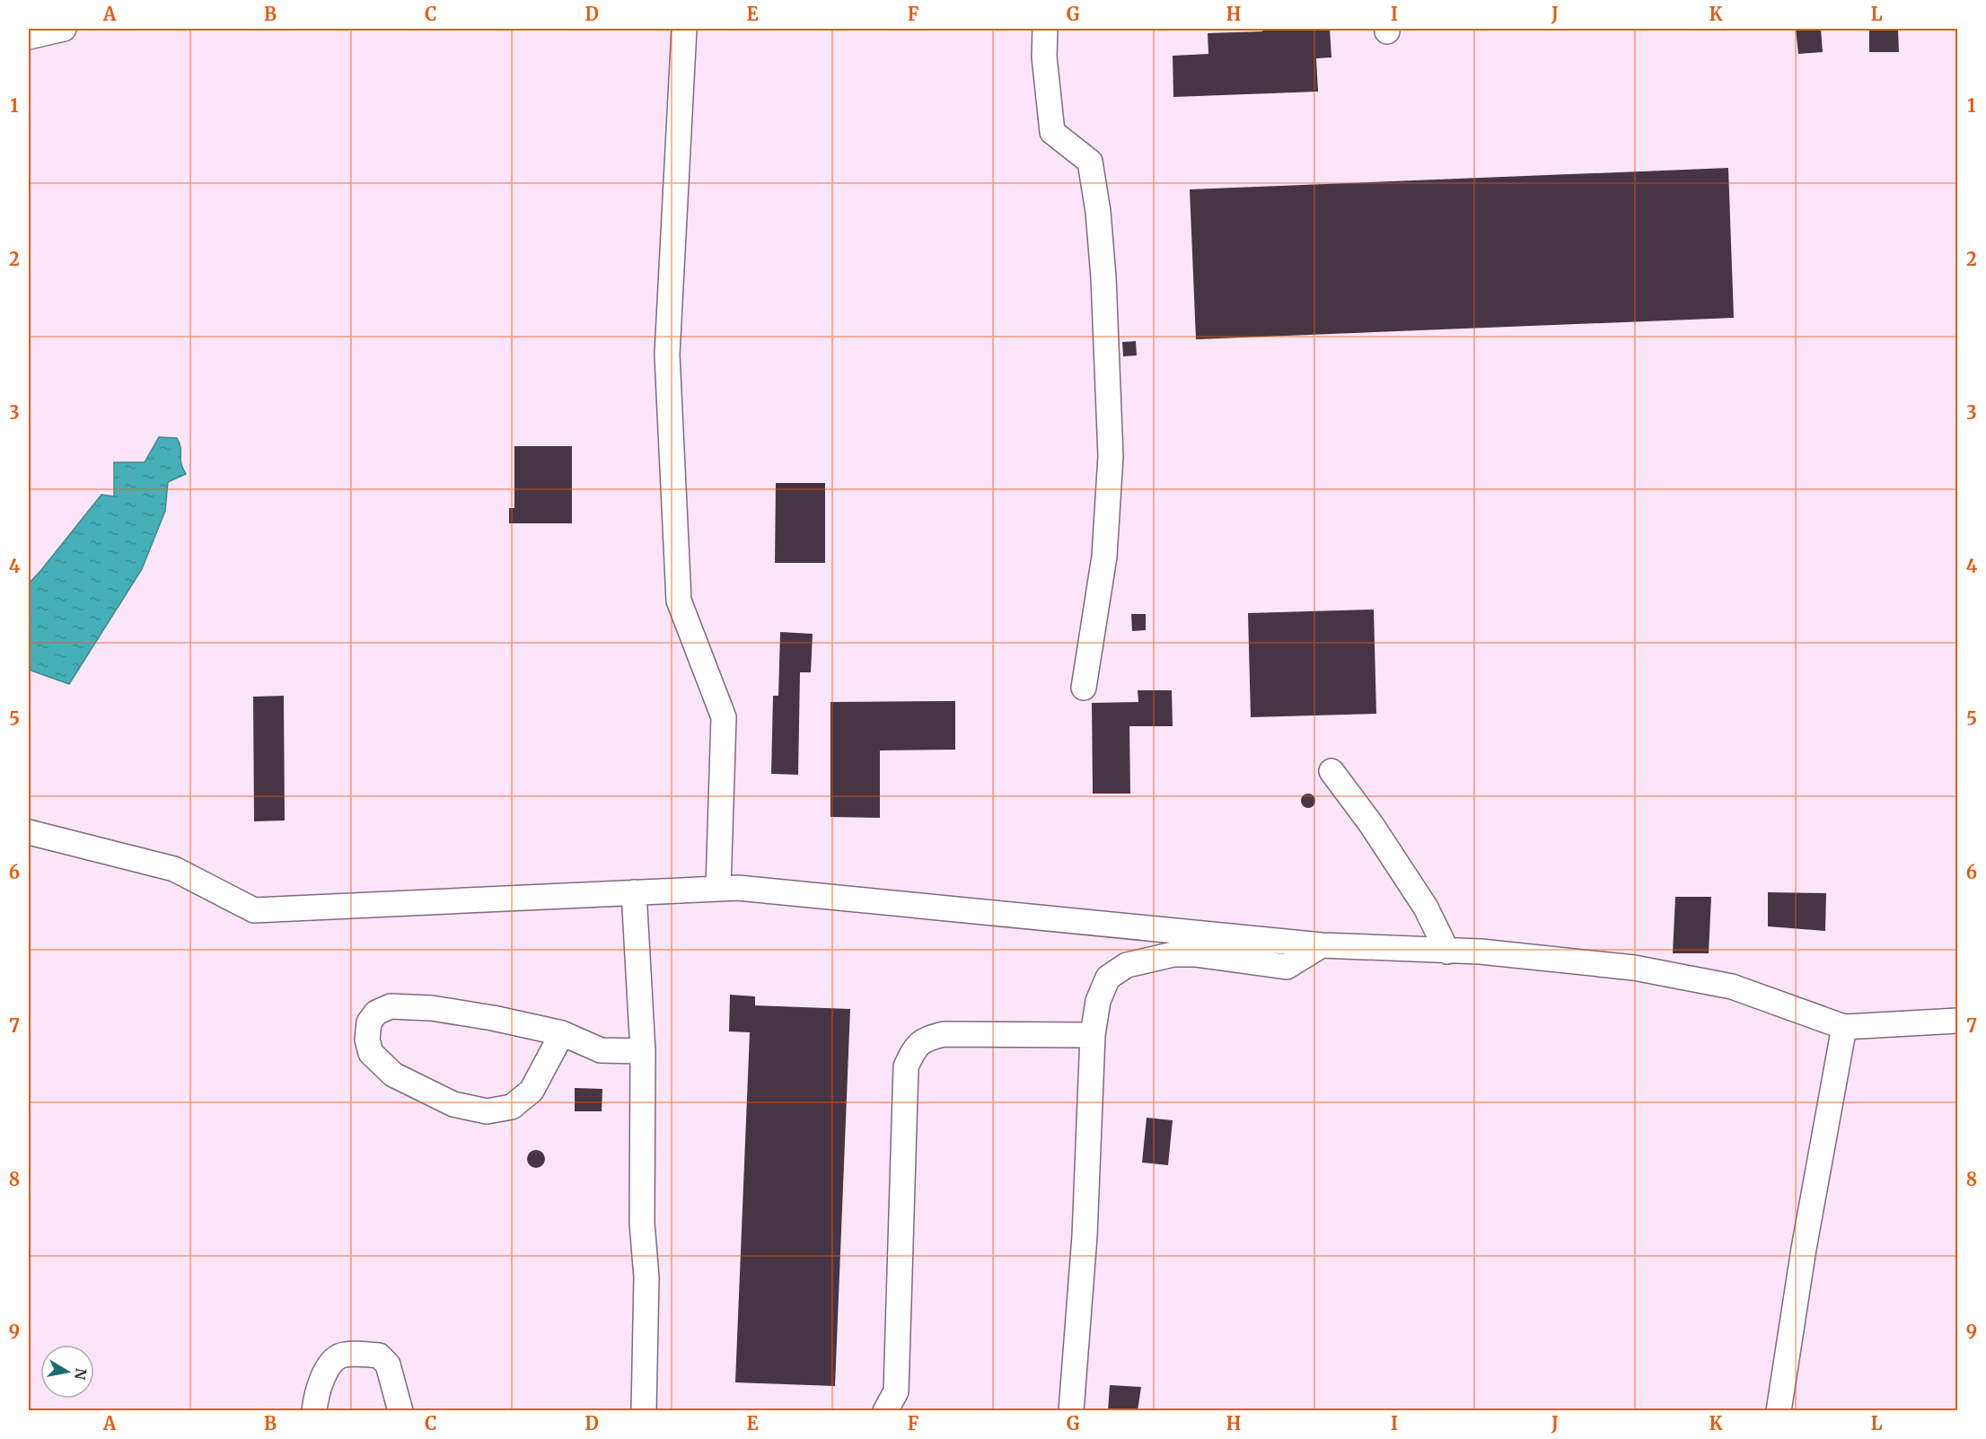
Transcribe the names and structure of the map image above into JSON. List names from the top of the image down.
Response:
{
  "north": "right",
  "grid": {
    "columns": [
      "A",
      "B",
      "C",
      "D",
      "E",
      "F",
      "G",
      "H",
      "I",
      "J",
      "K",
      "L"
    ],
    "rows": [
      "1",
      "2",
      "3",
      "4",
      "5",
      "6",
      "7",
      "8",
      "9"
    ]
  }
}
